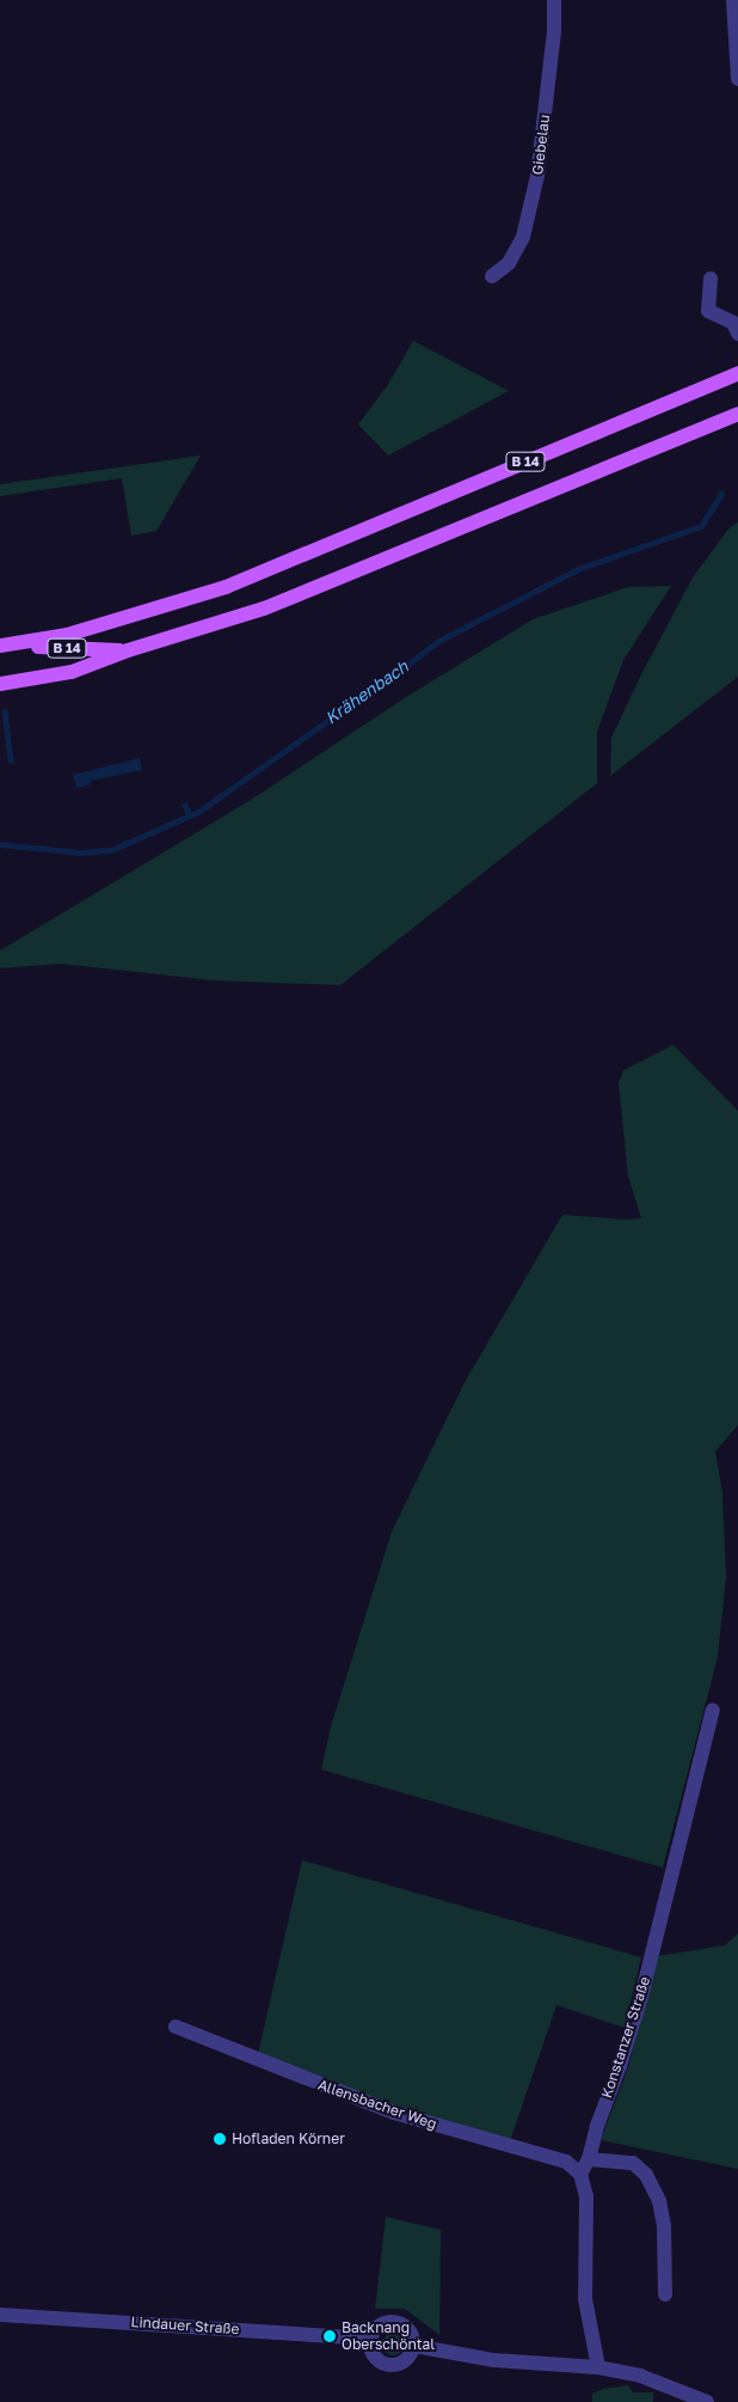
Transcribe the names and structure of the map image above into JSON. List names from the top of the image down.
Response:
{
  "streets": {
    "main road": ["B 14"],
    "street": [
      "Giebelau",
      "Konstanzer Straße",
      "Allensbacher Weg",
      "Lindauer Straße"
    ]
  },
  "crossings": [
    ["Konstanzer Straße", "Allensbacher Weg"]
  ],
  "water": ["Krähenbach"],
  "places": ["Hofladen Körner", "Backnang Oberschöntal"]
}
